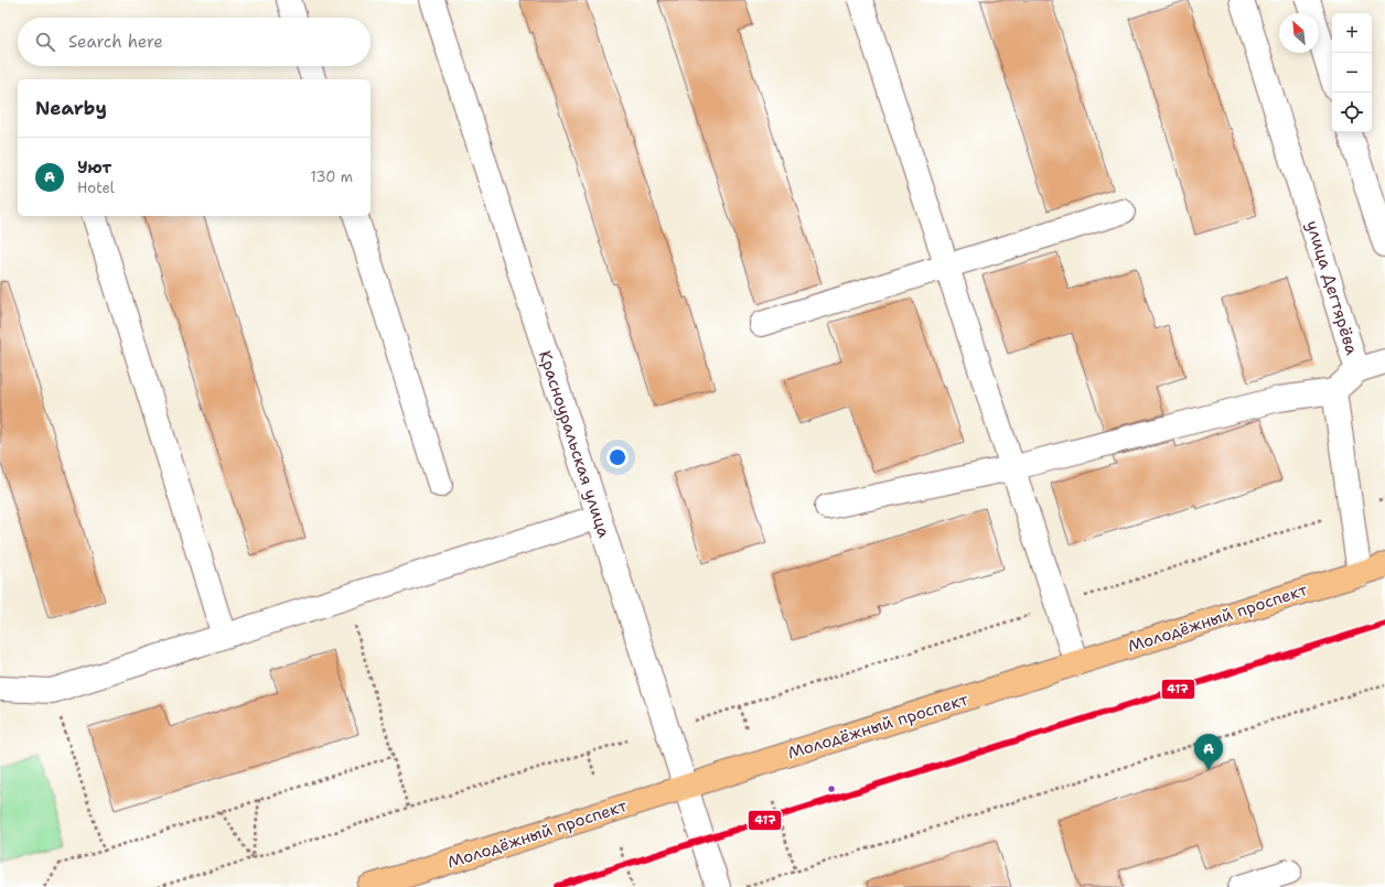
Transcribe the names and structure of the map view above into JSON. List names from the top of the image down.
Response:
{
  "streets": {
    "main road": ["Молодёжный проспект"],
    "street": ["улица Дегтярёва", "Красноуральская улица"]
  },
  "crossings": [
    ["Красноуральская улица", "Молодёжный проспект"]
  ],
  "lines": ["transit line 417"],
  "north": "top left",
  "page": {
    "map_buttons": ["+", "−"],
    "search": "Search here",
    "heading": "Nearby",
    "list": [
      {
        "mark": "A",
        "name": "Уют",
        "note": "Hotel",
        "value": "130 m"
      }
    ],
    "pins": "A"
  }
}
